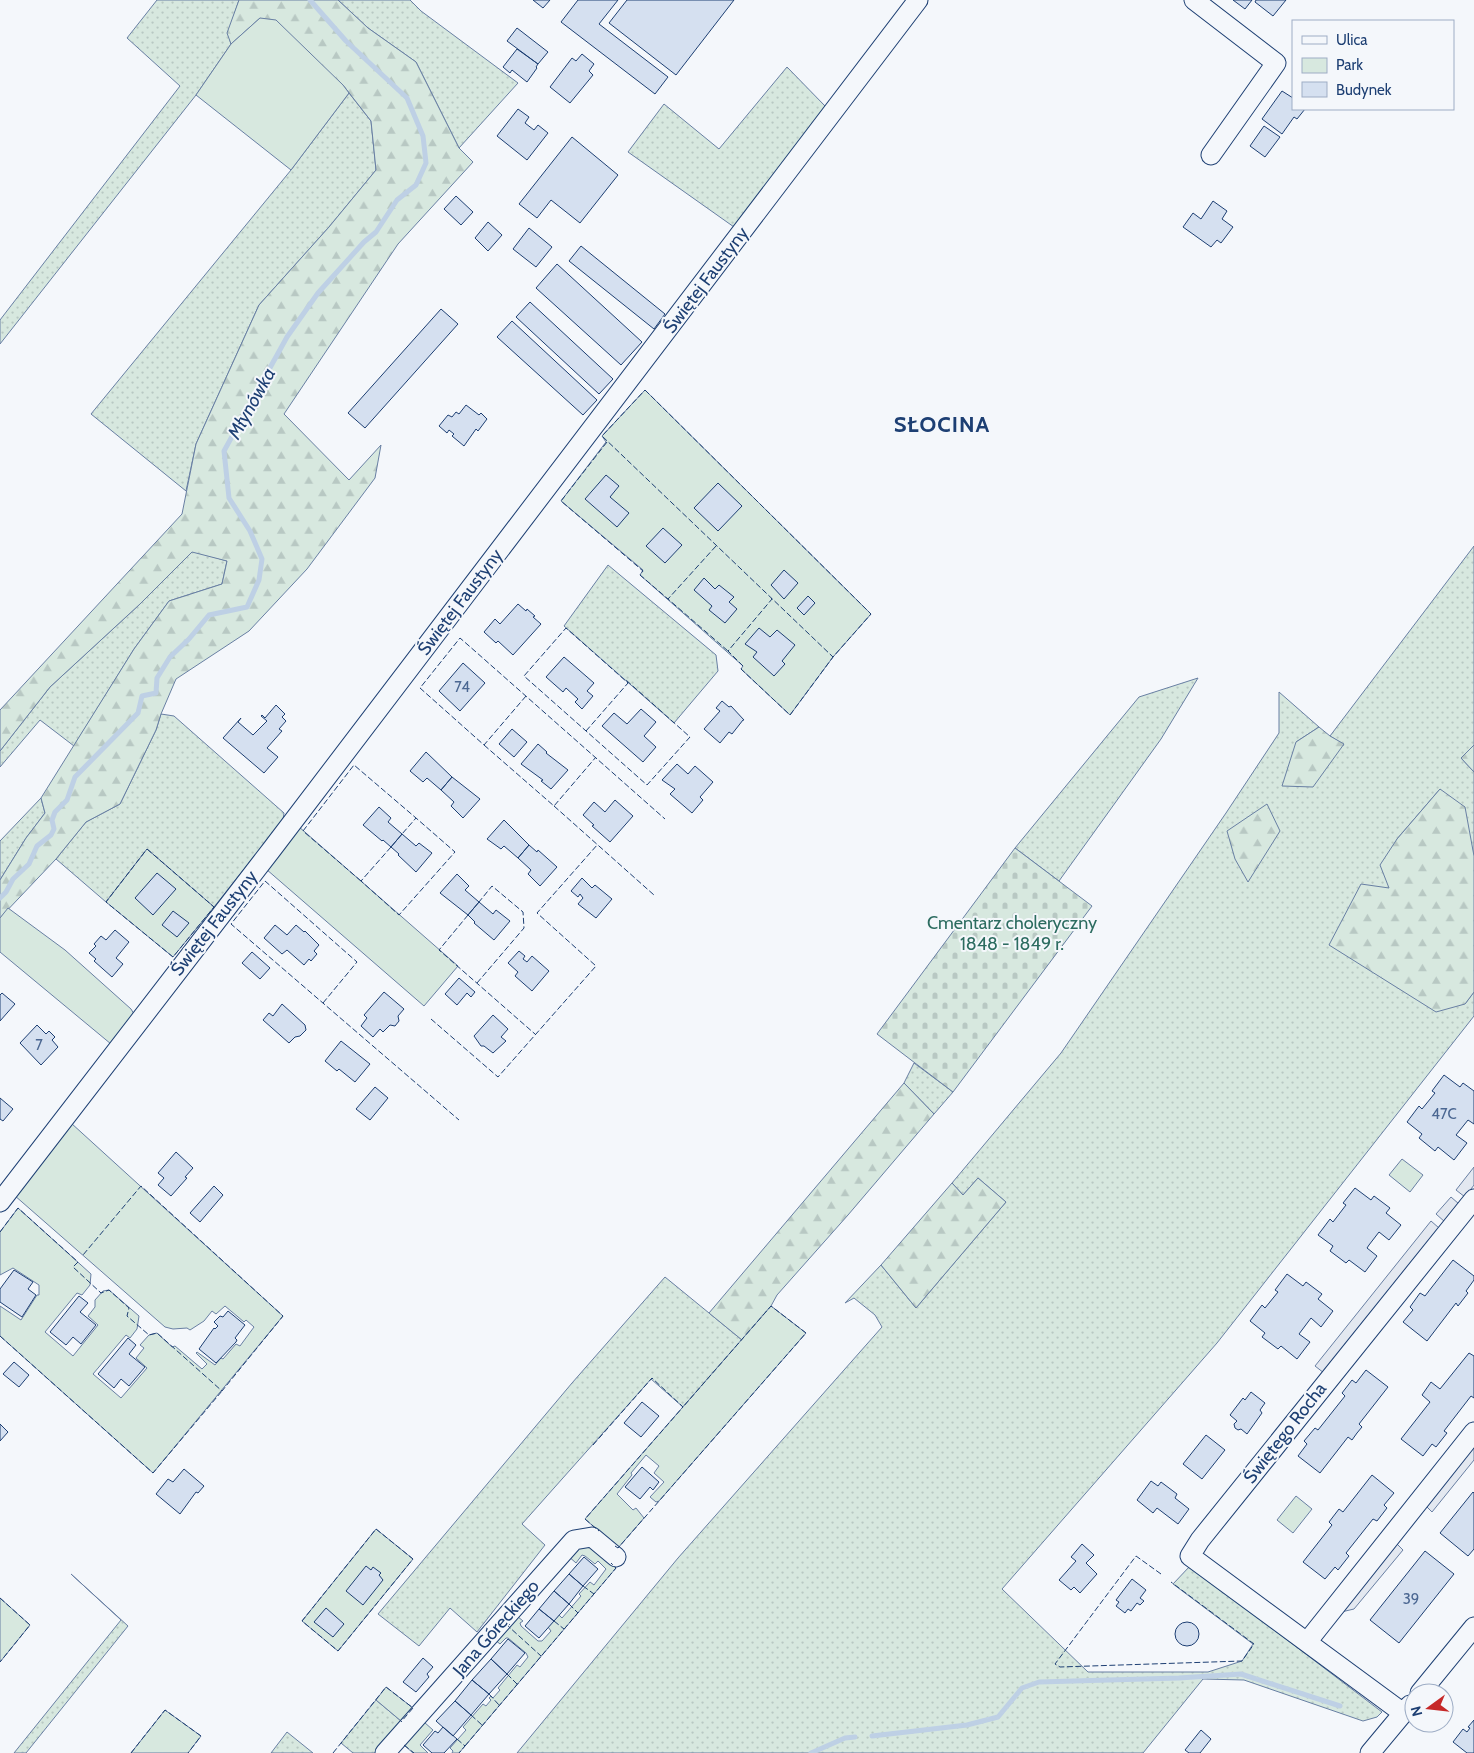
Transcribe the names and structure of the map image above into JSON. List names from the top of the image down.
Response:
{
  "streets": {
    "street": ["Świętej Faustyny", "Świętego Rocha", "Jana Góreckiego"]
  },
  "districts": ["SŁOCINA"],
  "water": ["Młynówka"],
  "parks": ["Cmentarz choleryczny 1848 - 1849 r."],
  "house_numbers": [
    "74",
    "7",
    "47C",
    "39"
  ],
  "legend": ["Ulica", "Park", "Budynek"],
  "north": "left"
}
